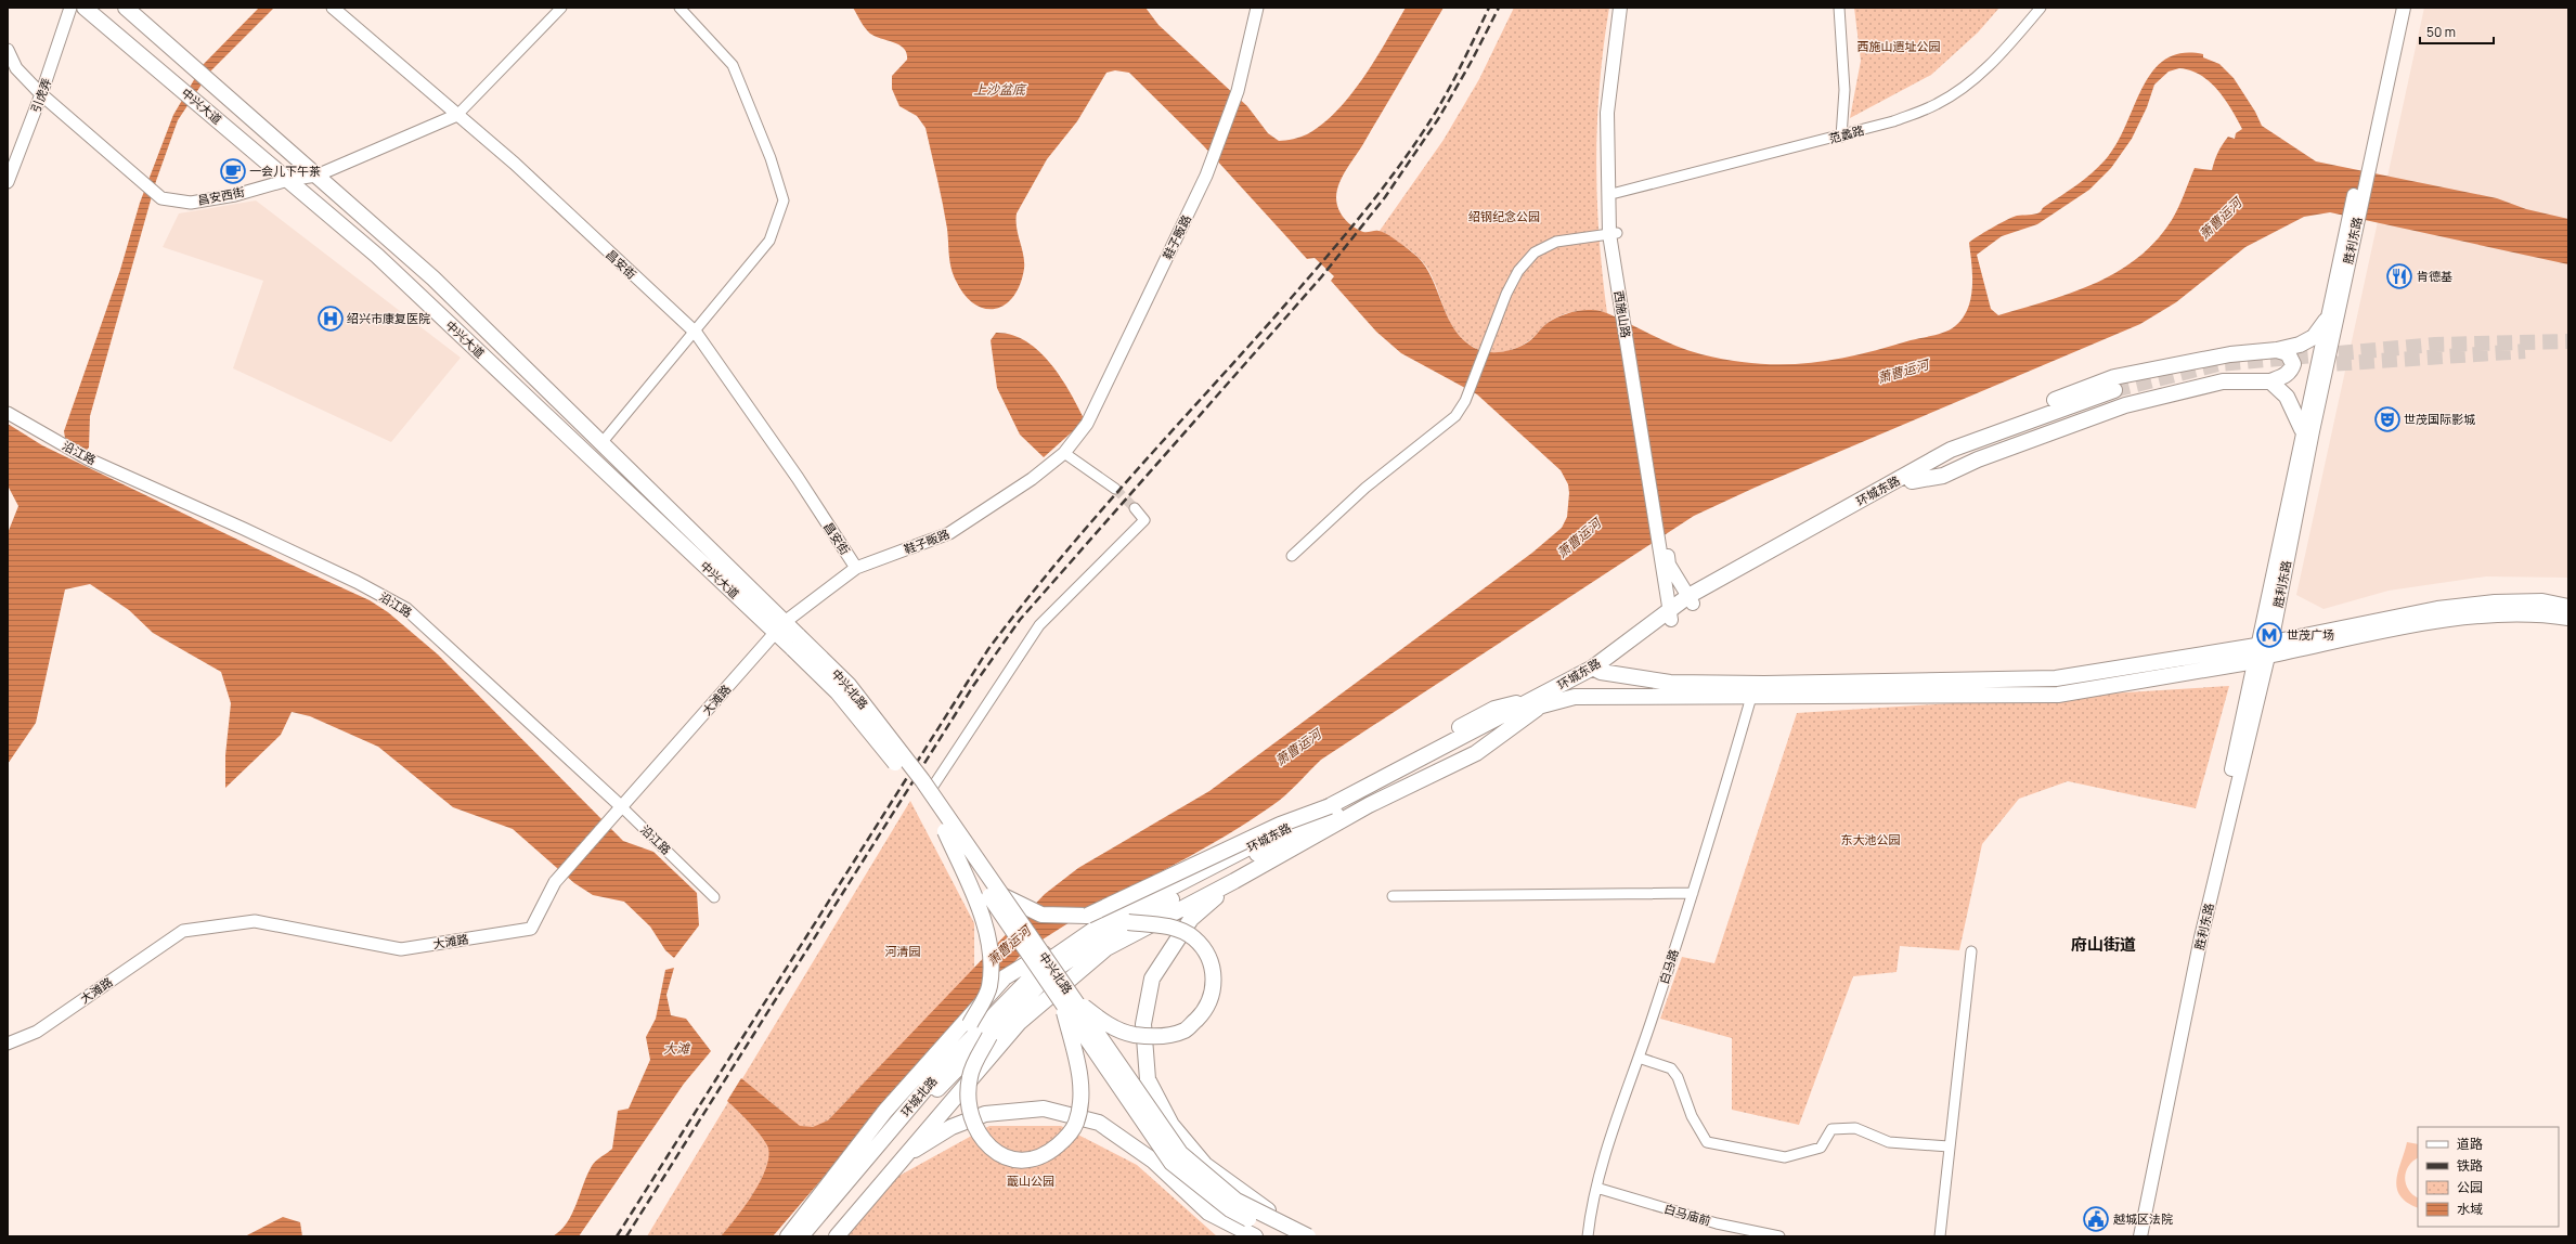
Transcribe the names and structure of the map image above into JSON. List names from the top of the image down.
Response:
{
  "streets": {
    "main road": [
      "中兴大道",
      "胜利东路",
      "西施山路",
      "环城东路",
      "中兴北路",
      "环城北路"
    ],
    "street": [
      "引虎弄",
      "范蠡路",
      "昌安西街",
      "鞋子畈路",
      "昌安街",
      "沿江路",
      "大滩路",
      "白马路",
      "白马庙前"
    ]
  },
  "crossings": [
    ["引虎弄", "昌安西街"],
    ["中兴大道", "昌安西街"],
    ["中兴大道", "鞋子畈路"],
    ["中兴大道", "中兴北路"],
    ["中兴大道", "大滩路"],
    ["范蠡路", "西施山路"],
    ["昌安西街", "昌安街"],
    ["鞋子畈路", "昌安街"],
    ["鞋子畈路", "大滩路"],
    ["西施山路", "环城东路"],
    ["沿江路", "大滩路"],
    ["环城东路", "环城北路"],
    ["白马路", "白马庙前"]
  ],
  "districts": ["府山街道"],
  "water": ["上沙盆底", "萧曹运河", "大滩"],
  "parks": [
    "西施山遗址公园",
    "绍钢纪念公园",
    "东大池公园",
    "河清园",
    "蕺山公园"
  ],
  "places": {
    "cafe": ["一会儿下午茶"],
    "restaurant": ["肯德基"],
    "hospital": ["绍兴市康复医院"],
    "theatre": ["世茂国际影城"],
    "metro station": ["世茂广场"],
    "public building": ["越城区法院"]
  },
  "legend": [
    "道路",
    "铁路",
    "公园",
    "水域"
  ],
  "scale_bar": "50 m"
}
